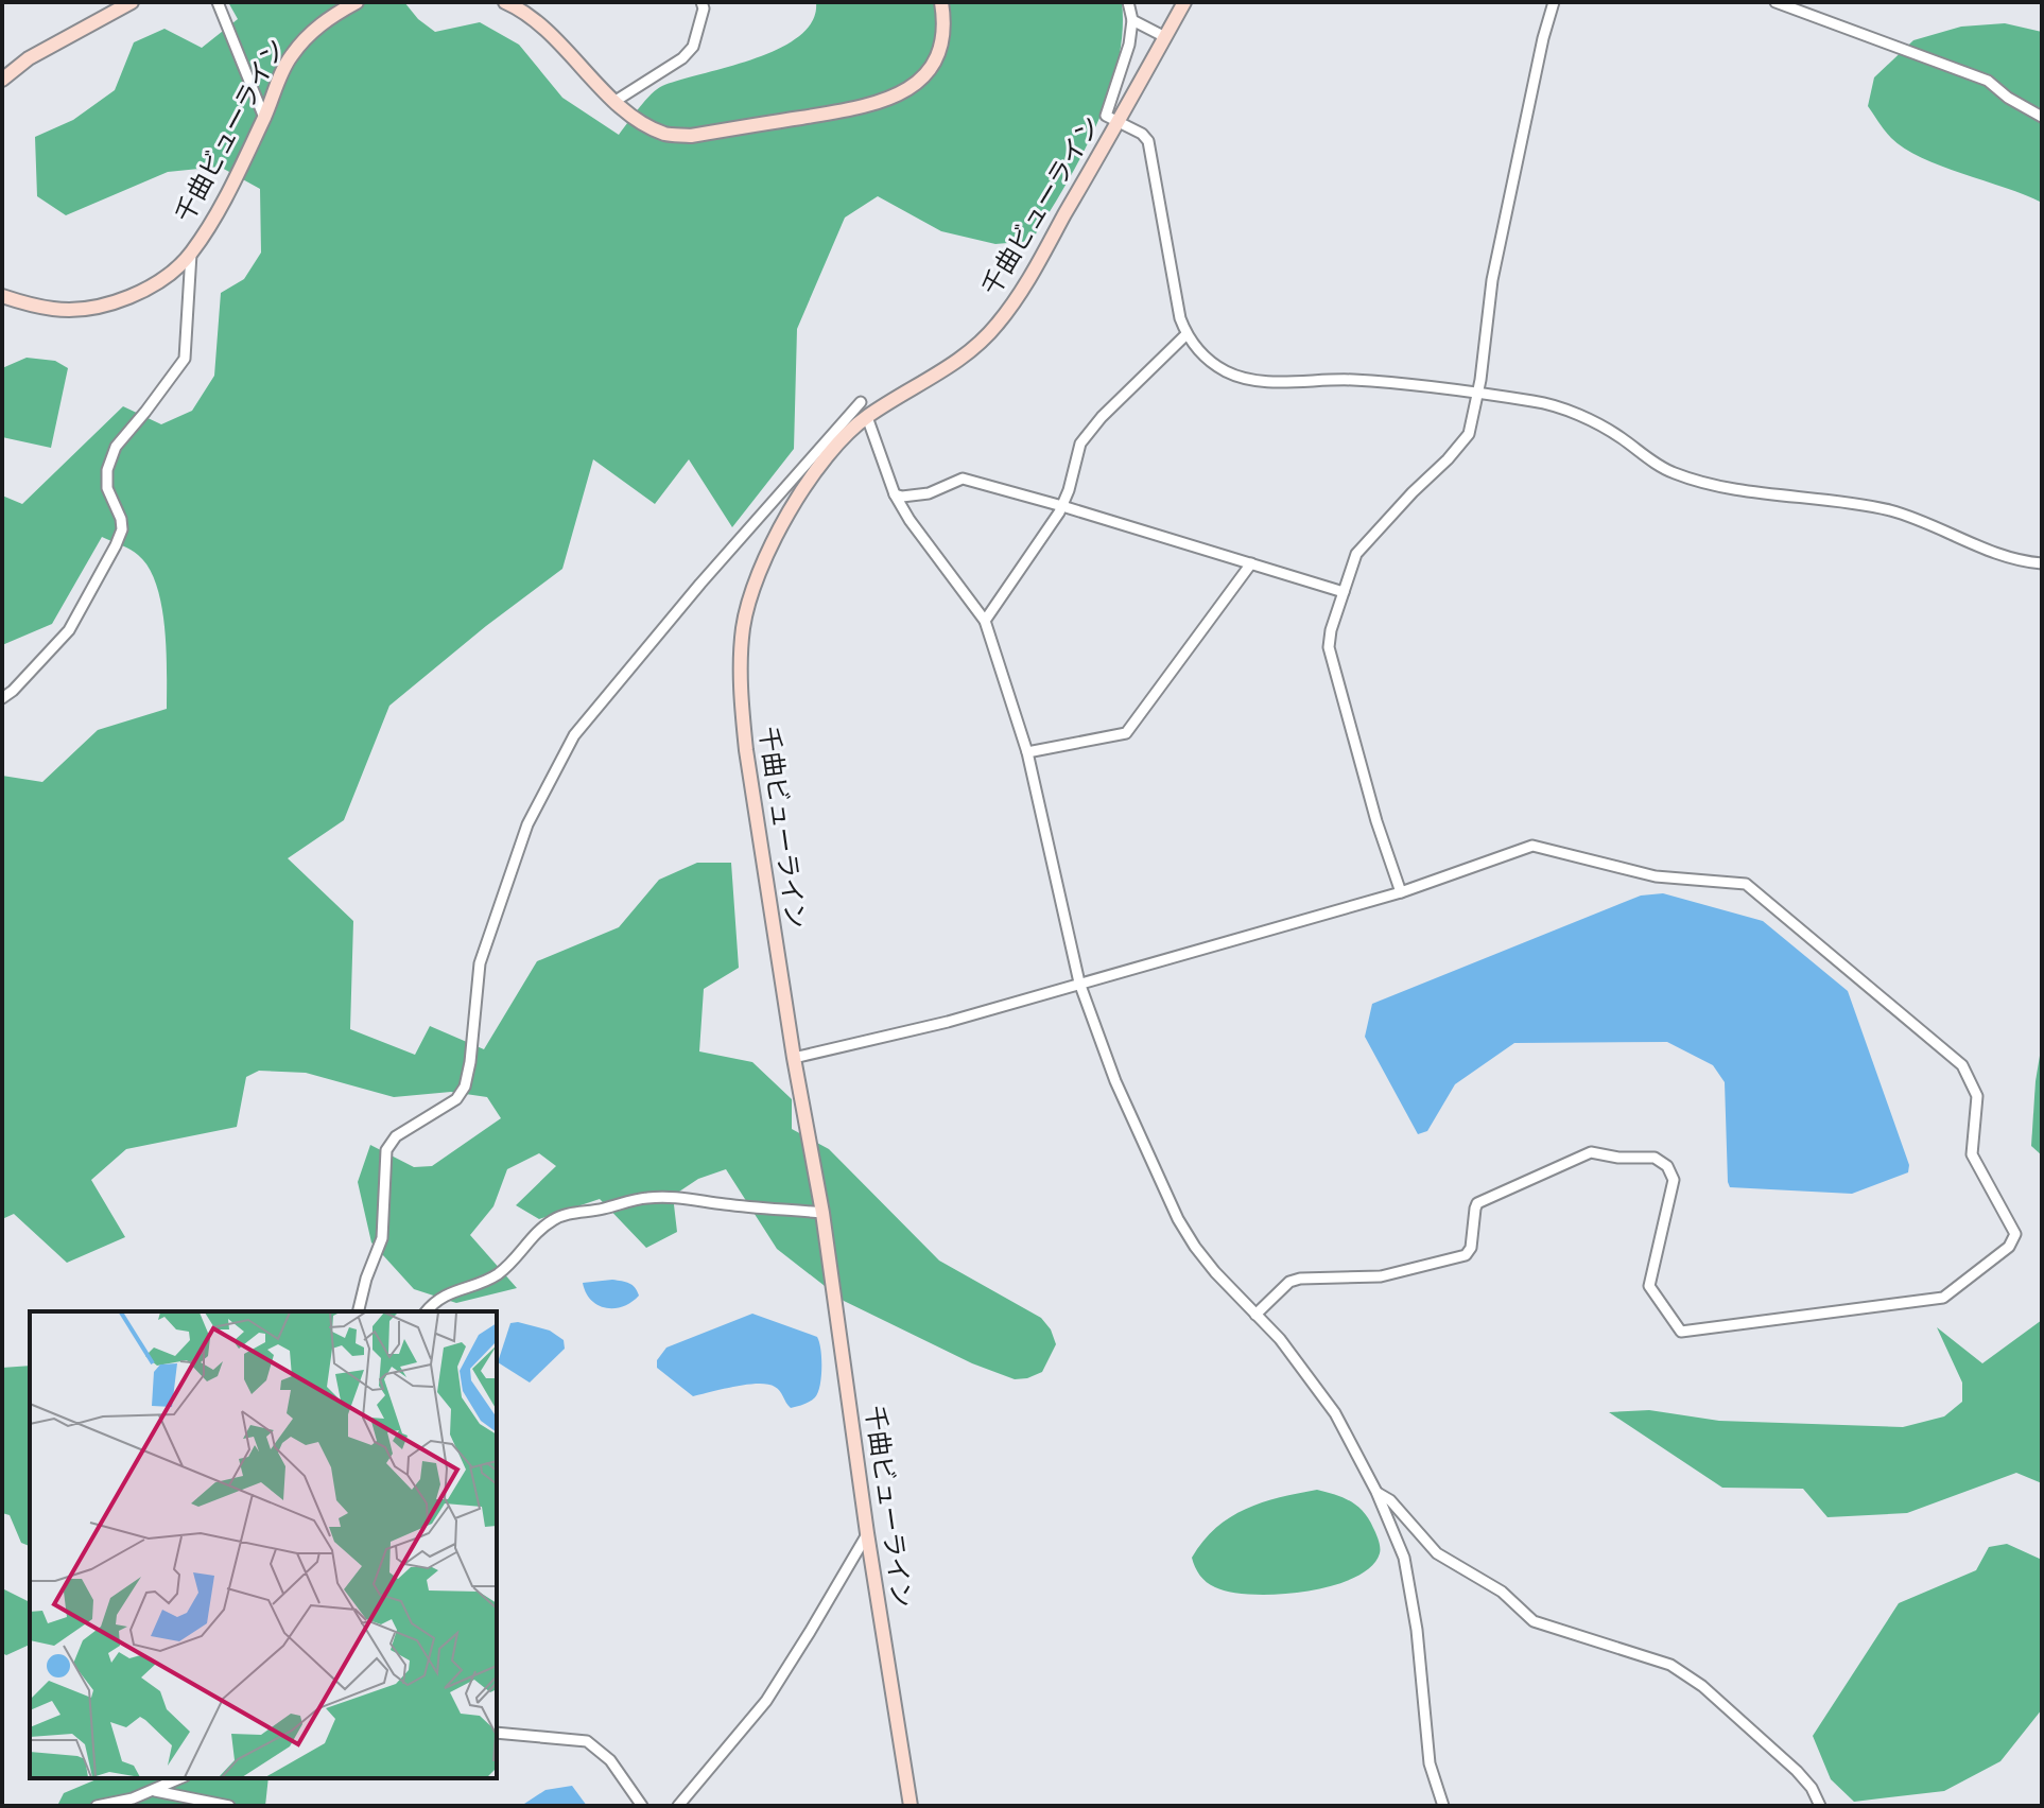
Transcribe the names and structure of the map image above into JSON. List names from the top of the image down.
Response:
{
  "streets": {
    "street": ["千曲ビューライン"]
  }
}
